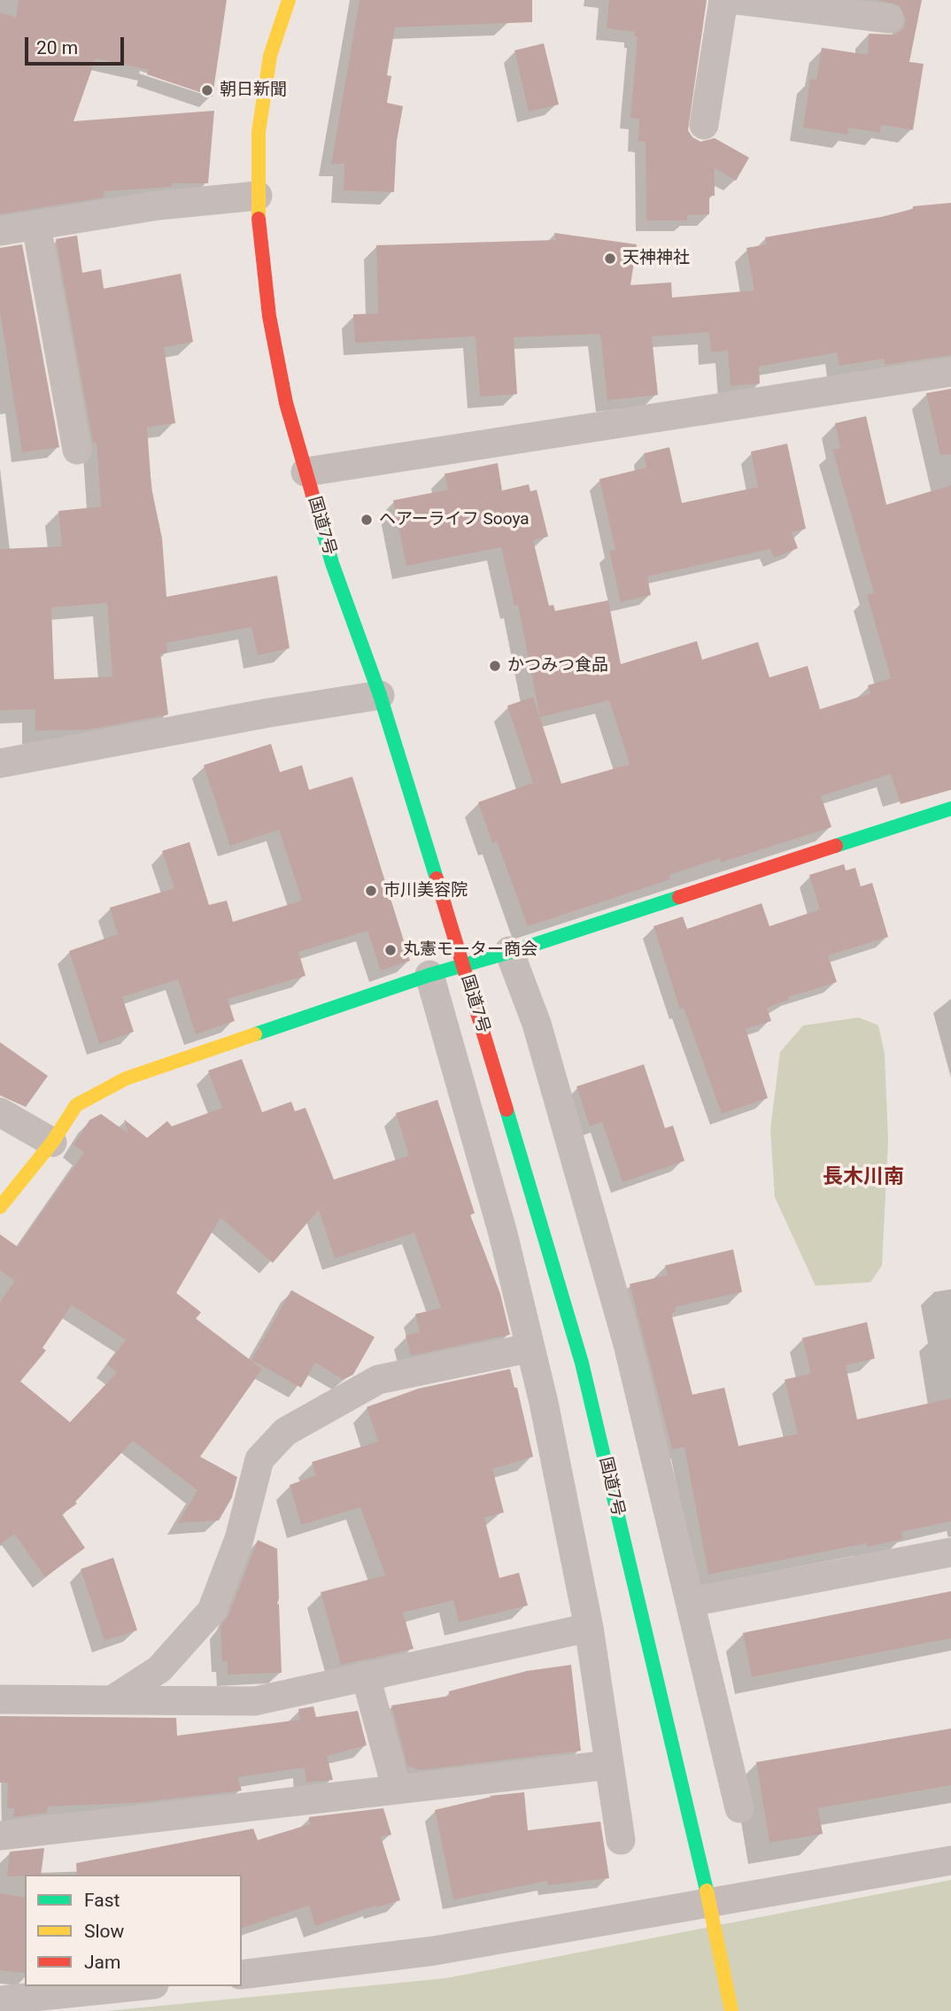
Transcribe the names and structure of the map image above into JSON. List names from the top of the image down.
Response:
{
  "streets": {
    "main road": ["国道7号"]
  },
  "districts": ["長木川南"],
  "places": [
    "朝日新聞",
    "天神神社",
    "ヘアーライフ Sooya",
    "かつみつ食品",
    "市川美容院",
    "丸憲モーター商会"
  ],
  "legend": ["Fast", "Slow", "Jam"],
  "scale_bar": "20 m"
}
